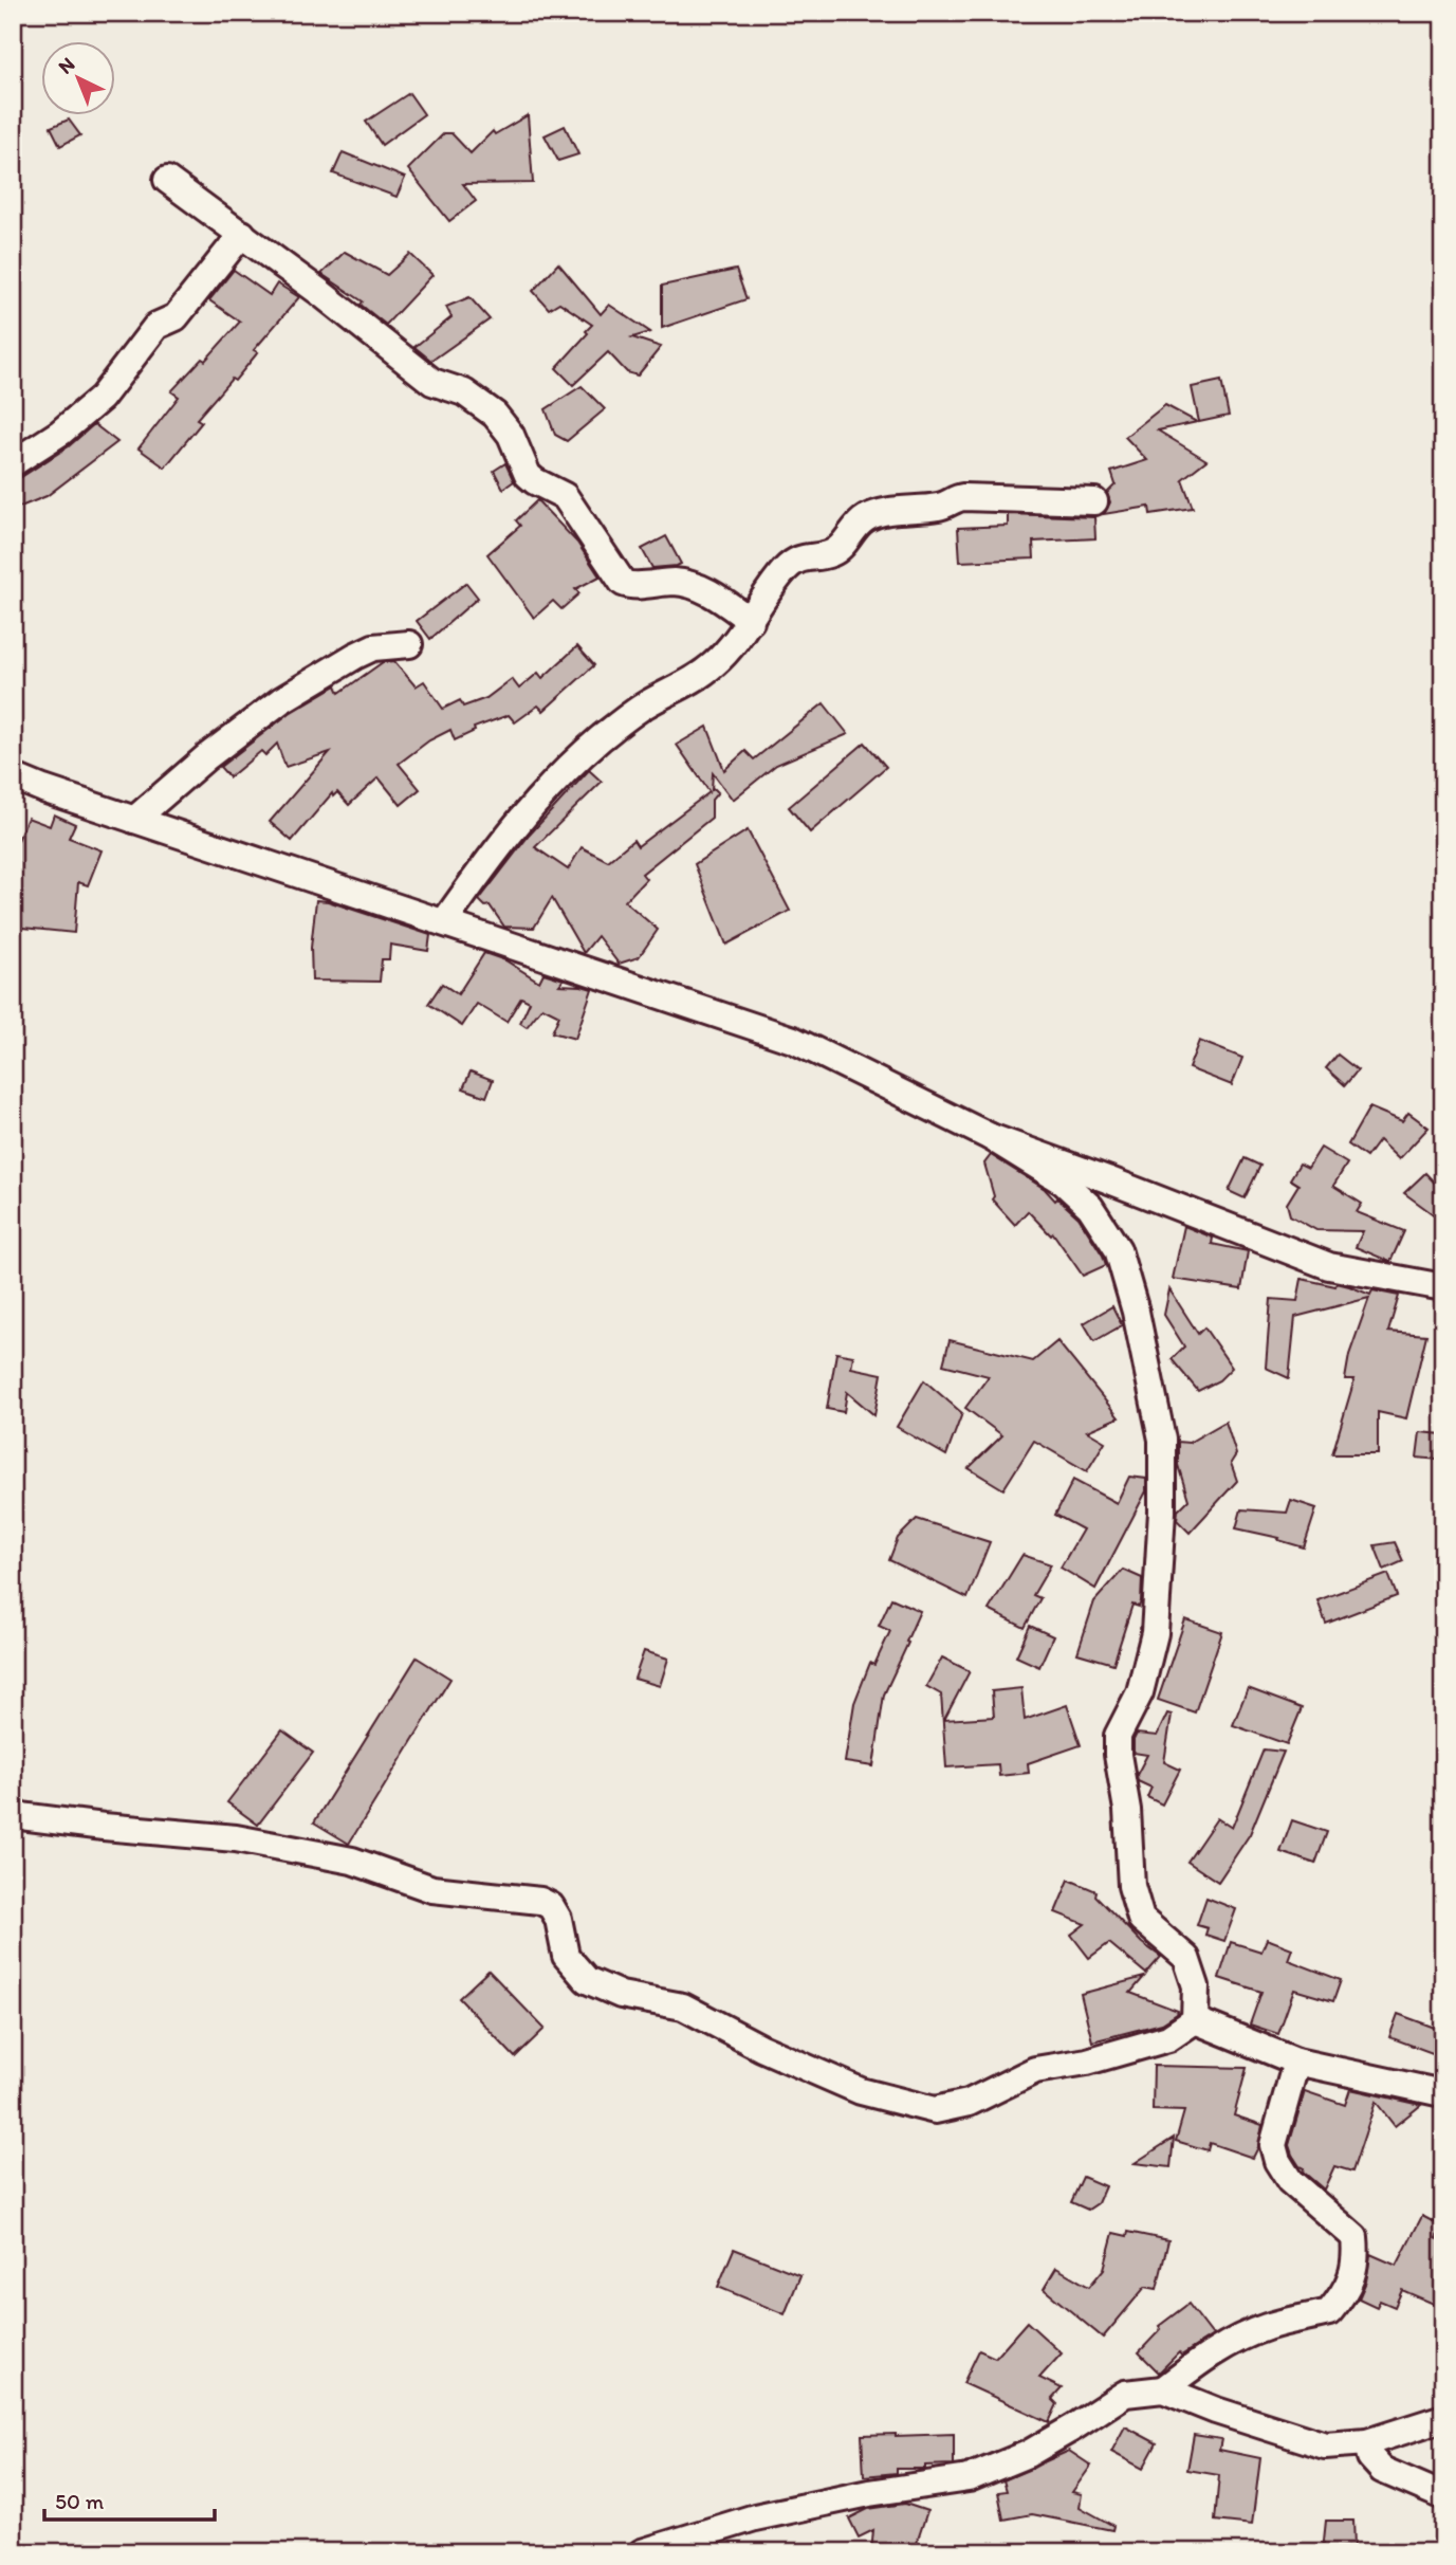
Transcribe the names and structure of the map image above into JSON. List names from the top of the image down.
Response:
{
  "scale_bar": "50 m",
  "north": "top left"
}
